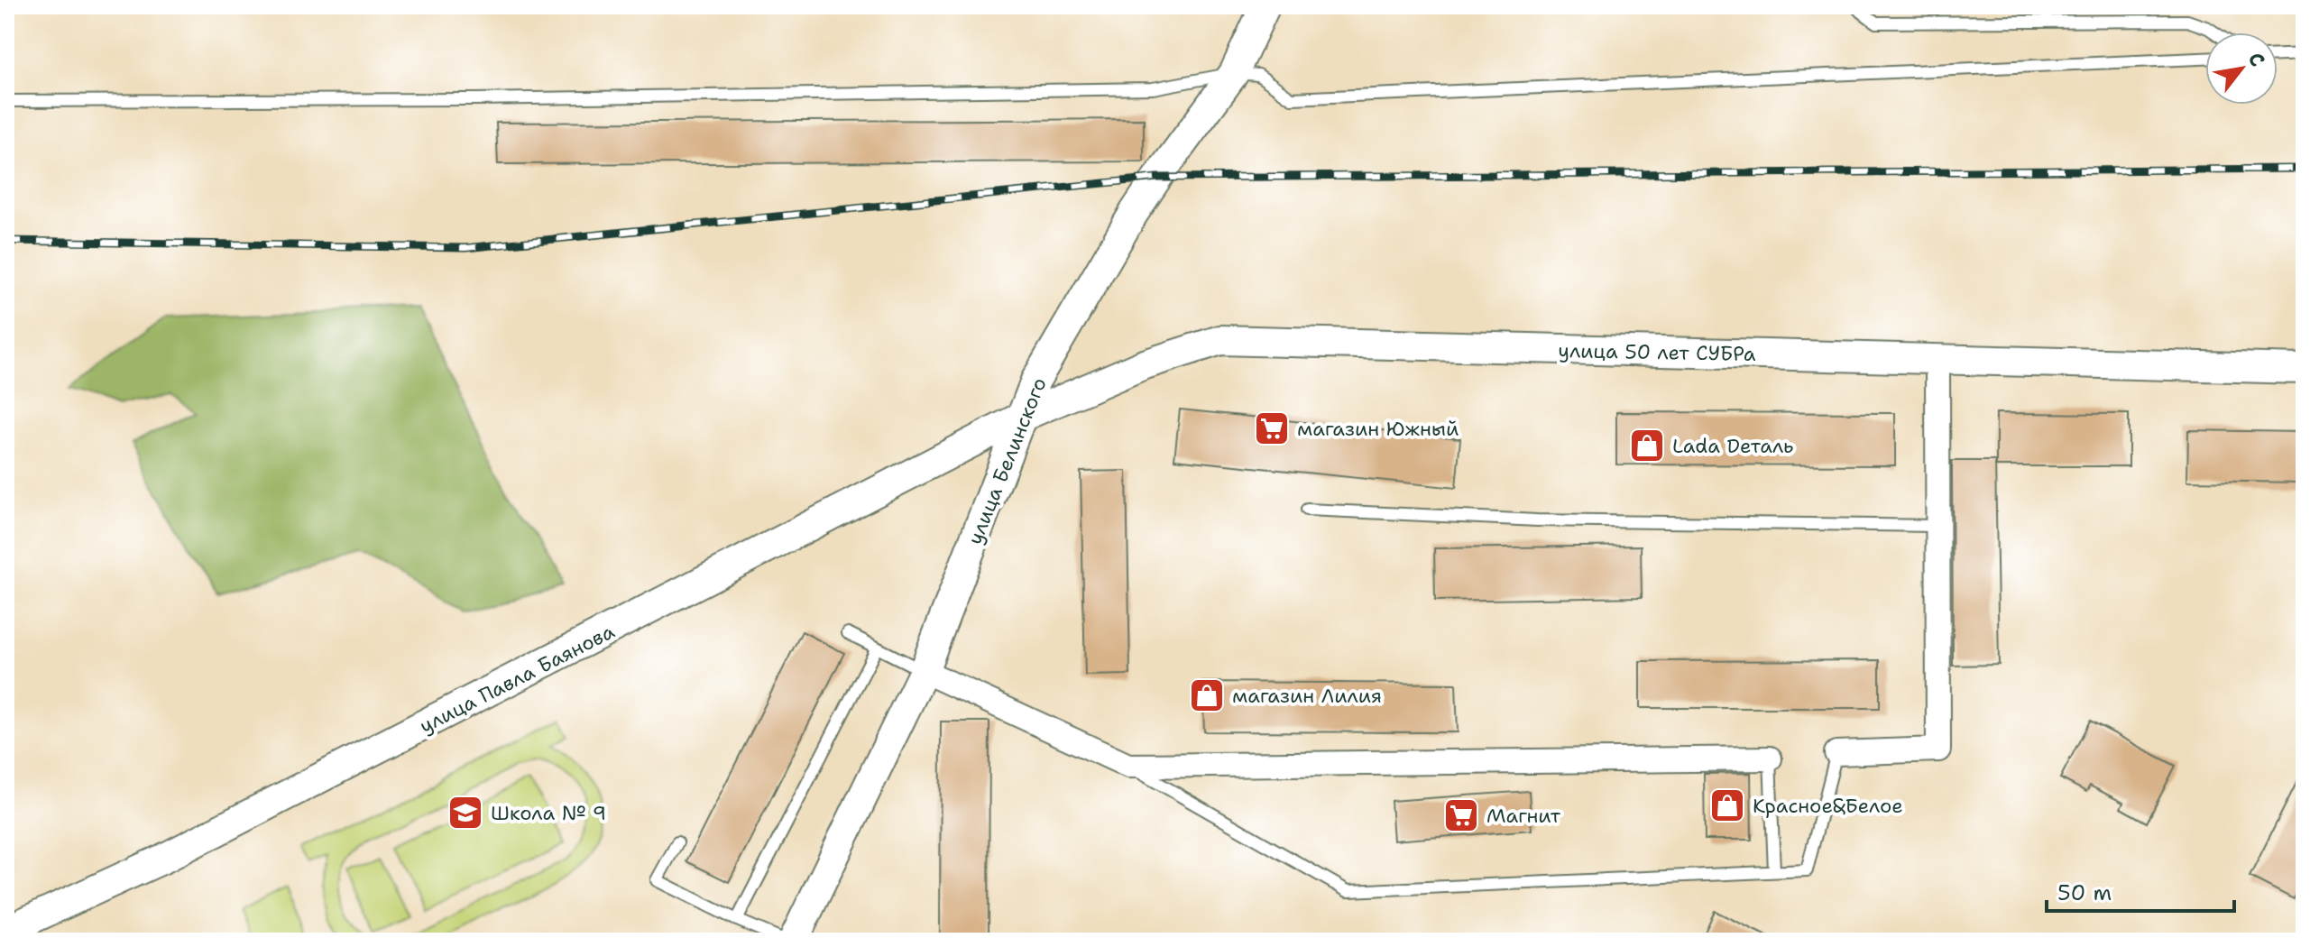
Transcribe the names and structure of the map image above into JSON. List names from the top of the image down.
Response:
{
  "streets": {
    "street": ["улица 50 лет СУБРа", "улица Белинского", "улица Павла Баянова"]
  },
  "crossings": [
    ["улица 50 лет СУБРа", "улица Белинского"],
    ["улица 50 лет СУБРа", "улица Павла Баянова"],
    ["улица Белинского", "улица Павла Баянова"]
  ],
  "places": {
    "supermarket": ["магазин Южный", "Магнит"],
    "shop": ["Lada Dеталь", "магазин Лилия", "Красное&Белое"],
    "school or university": ["Школа № 9"]
  },
  "scale_bar": "50 m",
  "north": "top right"
}
